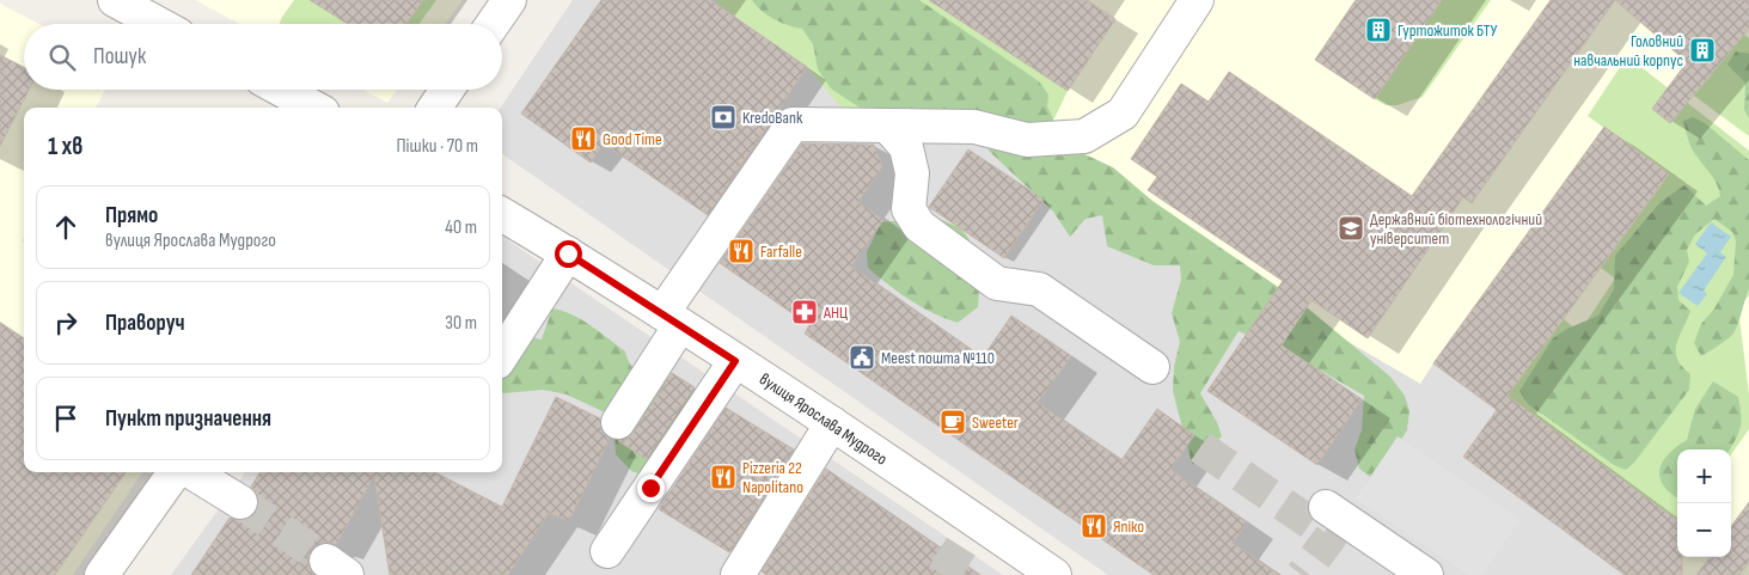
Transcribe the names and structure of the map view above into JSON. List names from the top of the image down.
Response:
{
  "streets": {
    "street": ["вулиця Ярослава Мудрого"]
  },
  "places": {
    "building": ["Гуртожиток БТУ", "Головний навчальний корпус"],
    "bank": ["KredoBank"],
    "restaurant": [
      "Good Time",
      "Farfalle",
      "Pizzeria 22 Napolitano",
      "Япіко"
    ],
    "school or university": ["Державний біотехнологічний університет"],
    "pharmacy": ["АНЦ"],
    "public building": ["Meest пошта №110"],
    "cafe": ["Sweeter"]
  },
  "page": {
    "search": "Пошук",
    "heading": ["1 хв", "Пішки · 70 m"],
    "list": [
      ["Прямо", "вулиця Ярослава Мудрого", "40 m"],
      ["Праворуч", "30 m"],
      "Пункт призначення"
    ],
    "map_buttons": ["+", "−"]
  }
}
